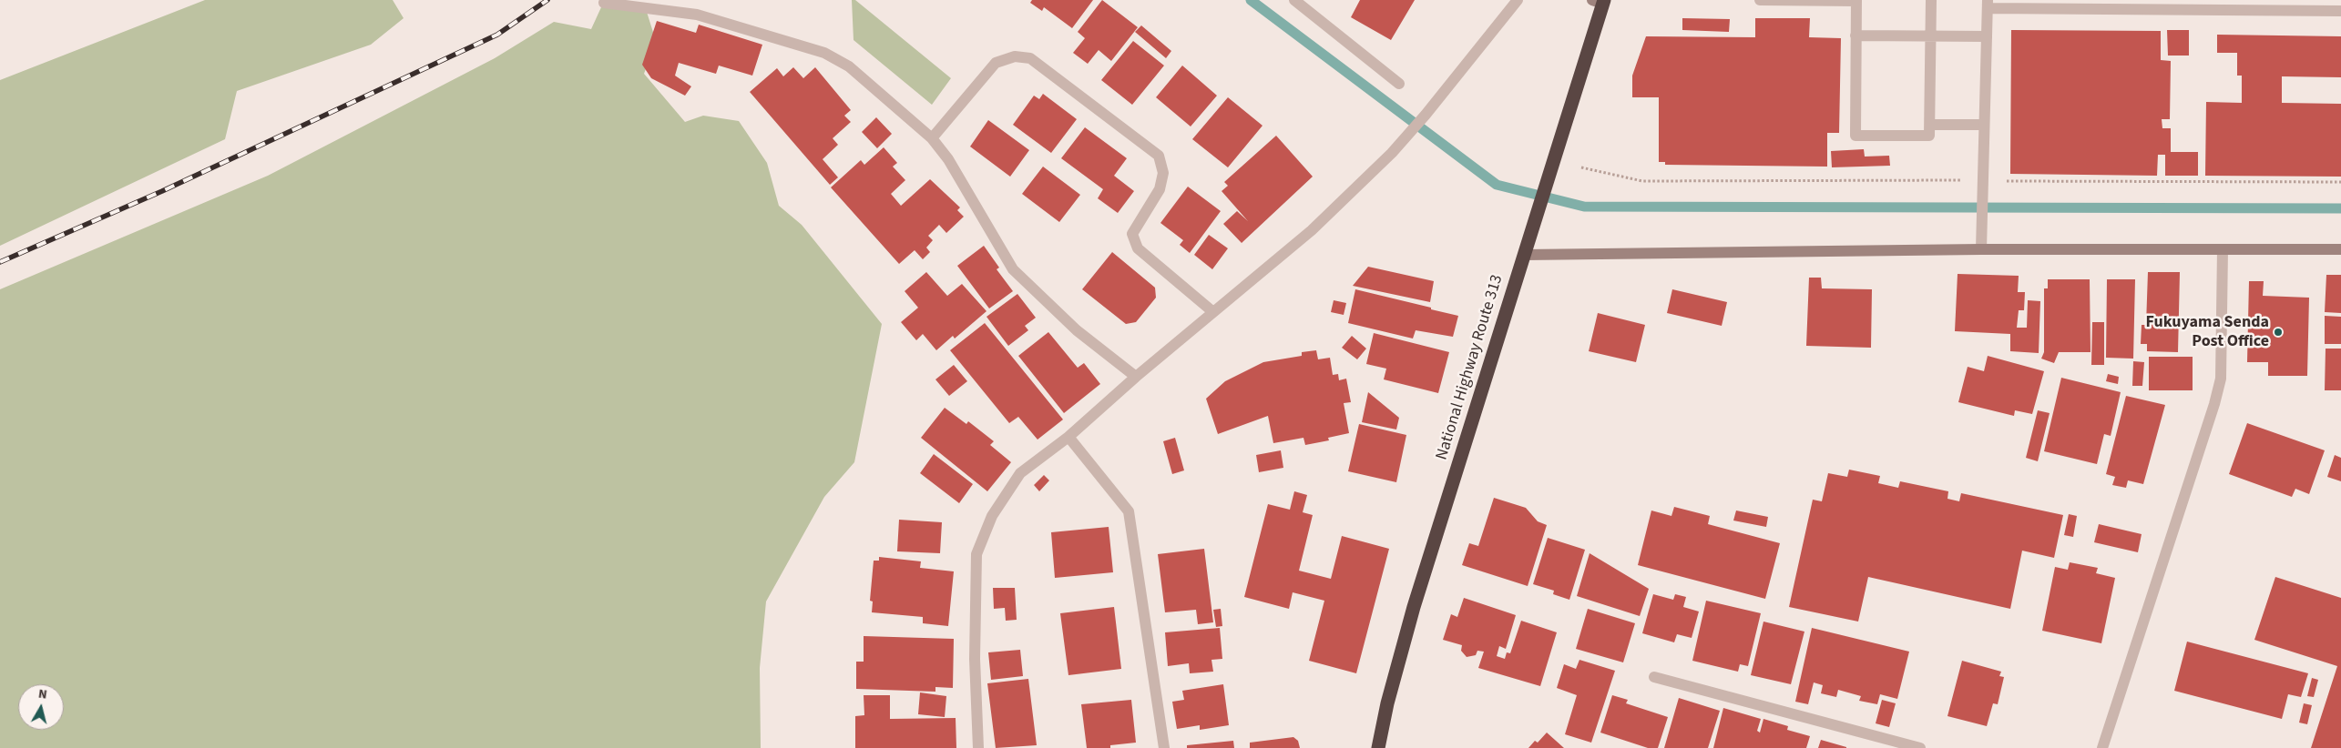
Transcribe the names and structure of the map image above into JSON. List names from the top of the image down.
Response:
{
  "streets": {
    "highway": ["National Highway Route 313"]
  },
  "places": ["Fukuyama Senda Post Office"],
  "north": "top"
}
